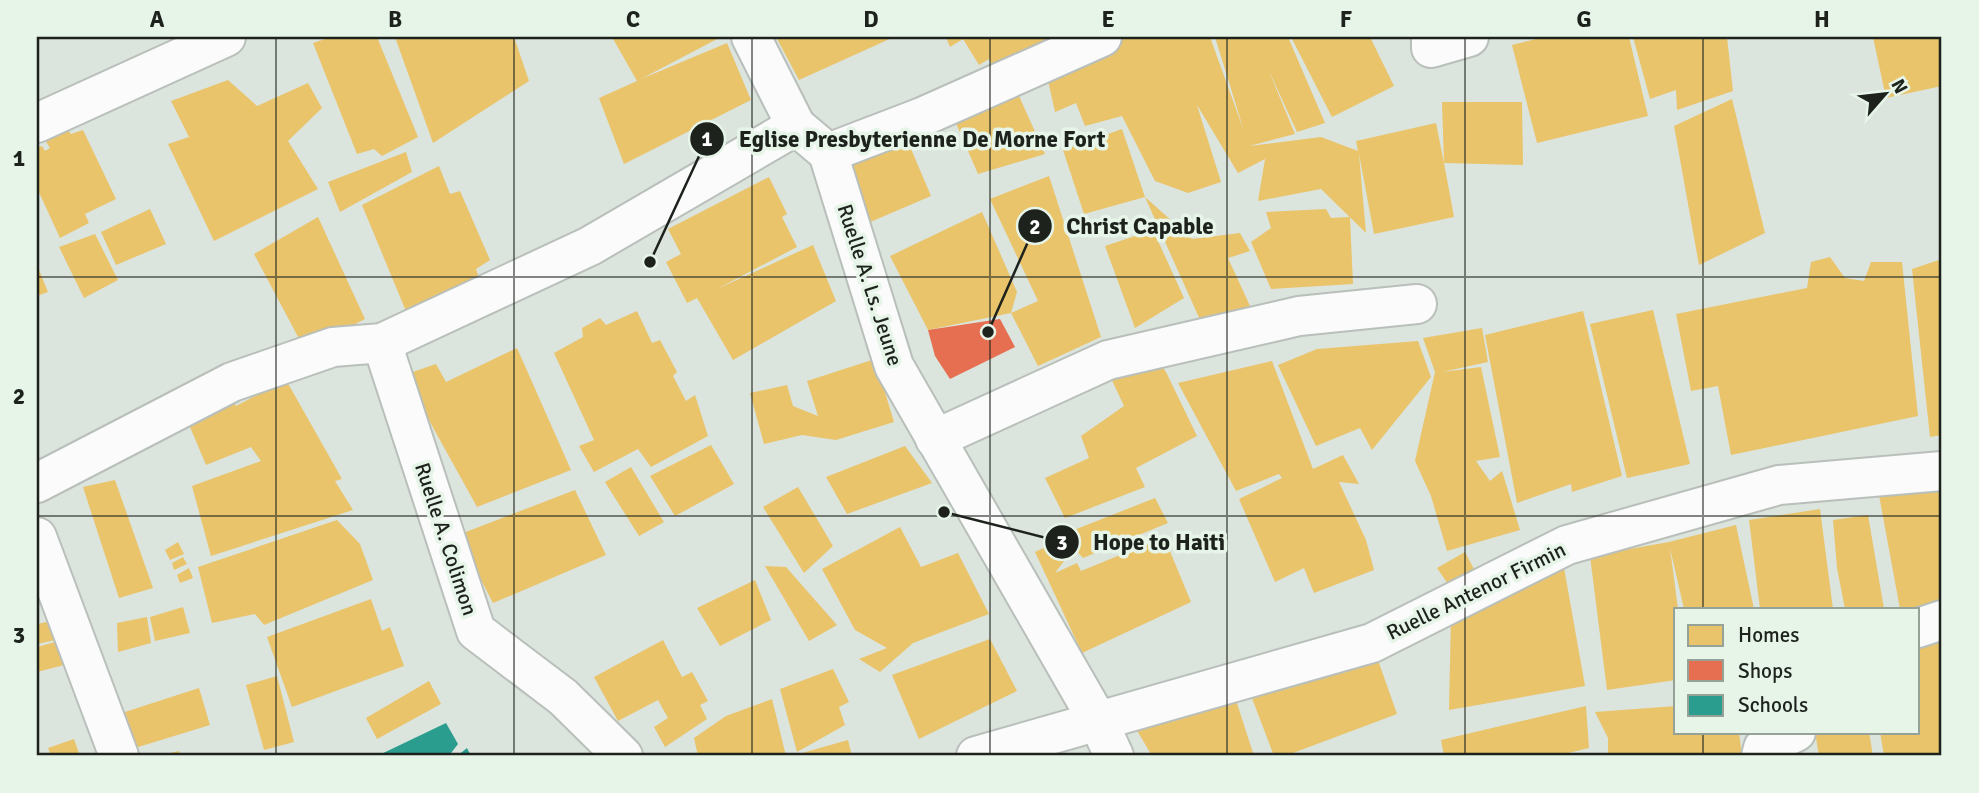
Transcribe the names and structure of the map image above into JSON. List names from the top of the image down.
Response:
{
  "streets": {
    "street": ["Ruelle A. Ls. Jeune", "Ruelle A. Colimon", "Ruelle Antenor Firmin"]
  },
  "crossings": [
    ["Ruelle A. Ls. Jeune", "Ruelle Antenor Firmin"]
  ],
  "places": ["Eglise Presbyterienne De Morne Fort", "Christ Capable", "Hope to Haiti"],
  "legend": ["Homes", "Shops", "Schools"],
  "north": "top right",
  "grid": {
    "columns": [
      "A",
      "B",
      "C",
      "D",
      "E",
      "F",
      "G",
      "H"
    ],
    "rows": ["1", "2", "3"]
  }
}
